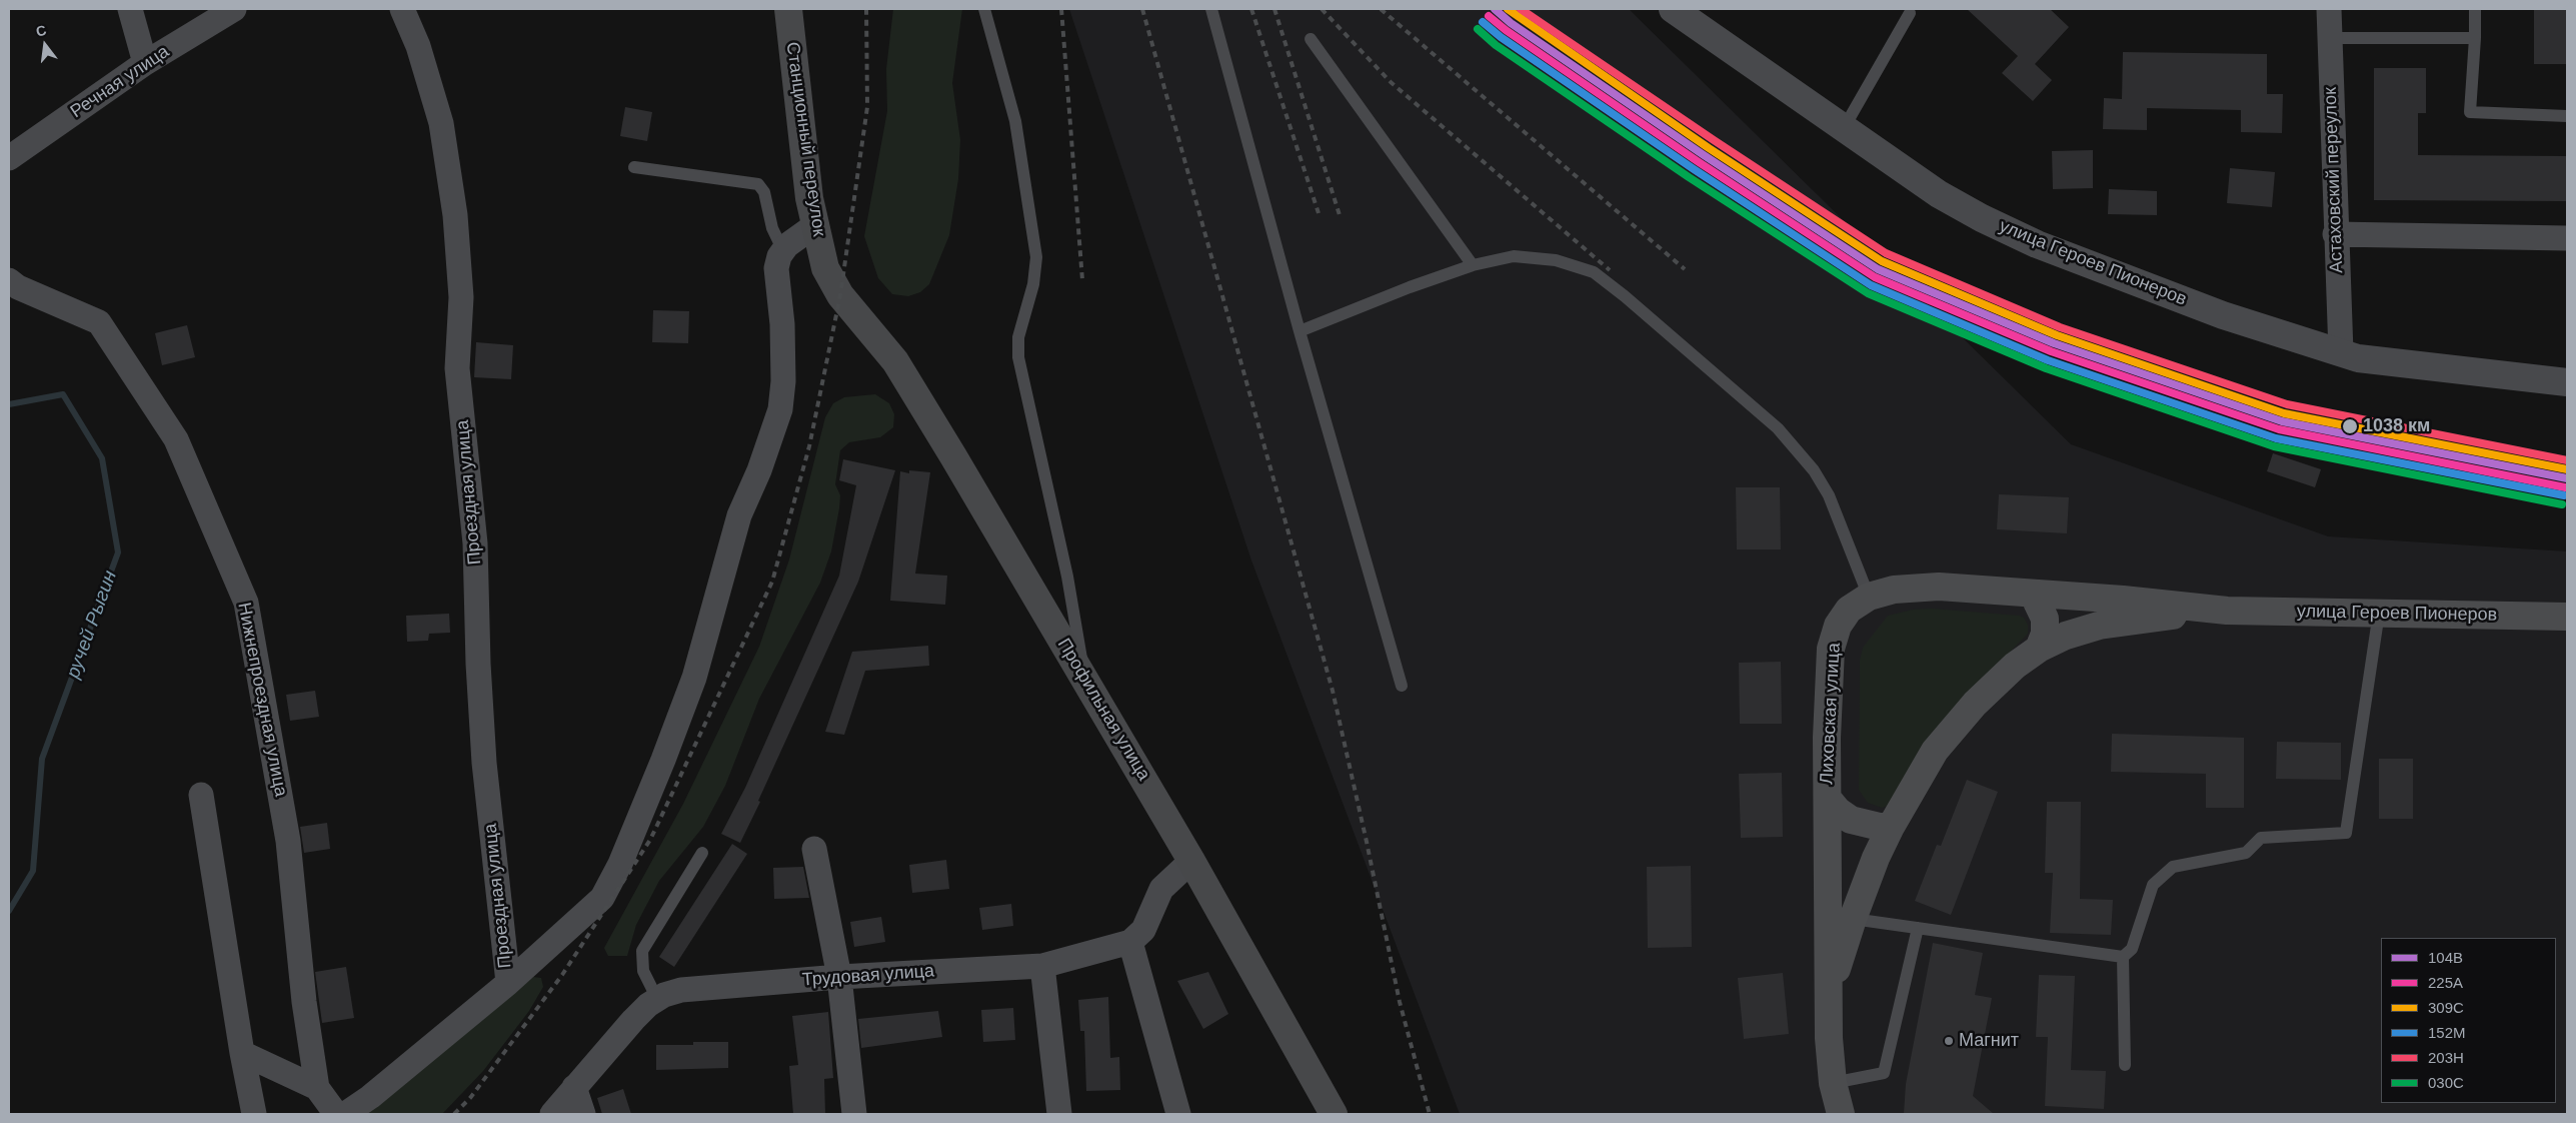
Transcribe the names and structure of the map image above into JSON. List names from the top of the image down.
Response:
{
  "streets": {
    "main road": [
      "Станционный переулок",
      "улица Героев Пионеров",
      "Профильная улица",
      "Лиховская улица"
    ],
    "street": [
      "Речная улица",
      "Астаховский переулок",
      "Проездная улица",
      "Нижнепроездная улица",
      "Трудовая улица"
    ]
  },
  "crossings": [
    ["Станционный переулок", "Профильная улица"],
    ["Астаховский переулок", "улица Героев Пионеров"],
    ["улица Героев Пионеров", "Лиховская улица"]
  ],
  "water": ["ручей Рыгин"],
  "places": ["1038 км", "Магнит"],
  "lines": [
    "transit line 104В",
    "transit line 309С",
    "transit line 203Н",
    "transit line 225А",
    "transit line 152М",
    "transit line 030C"
  ],
  "legend": [
    "104В",
    "225А",
    "309С",
    "152М",
    "203Н",
    "030C"
  ],
  "north": "top"
}
